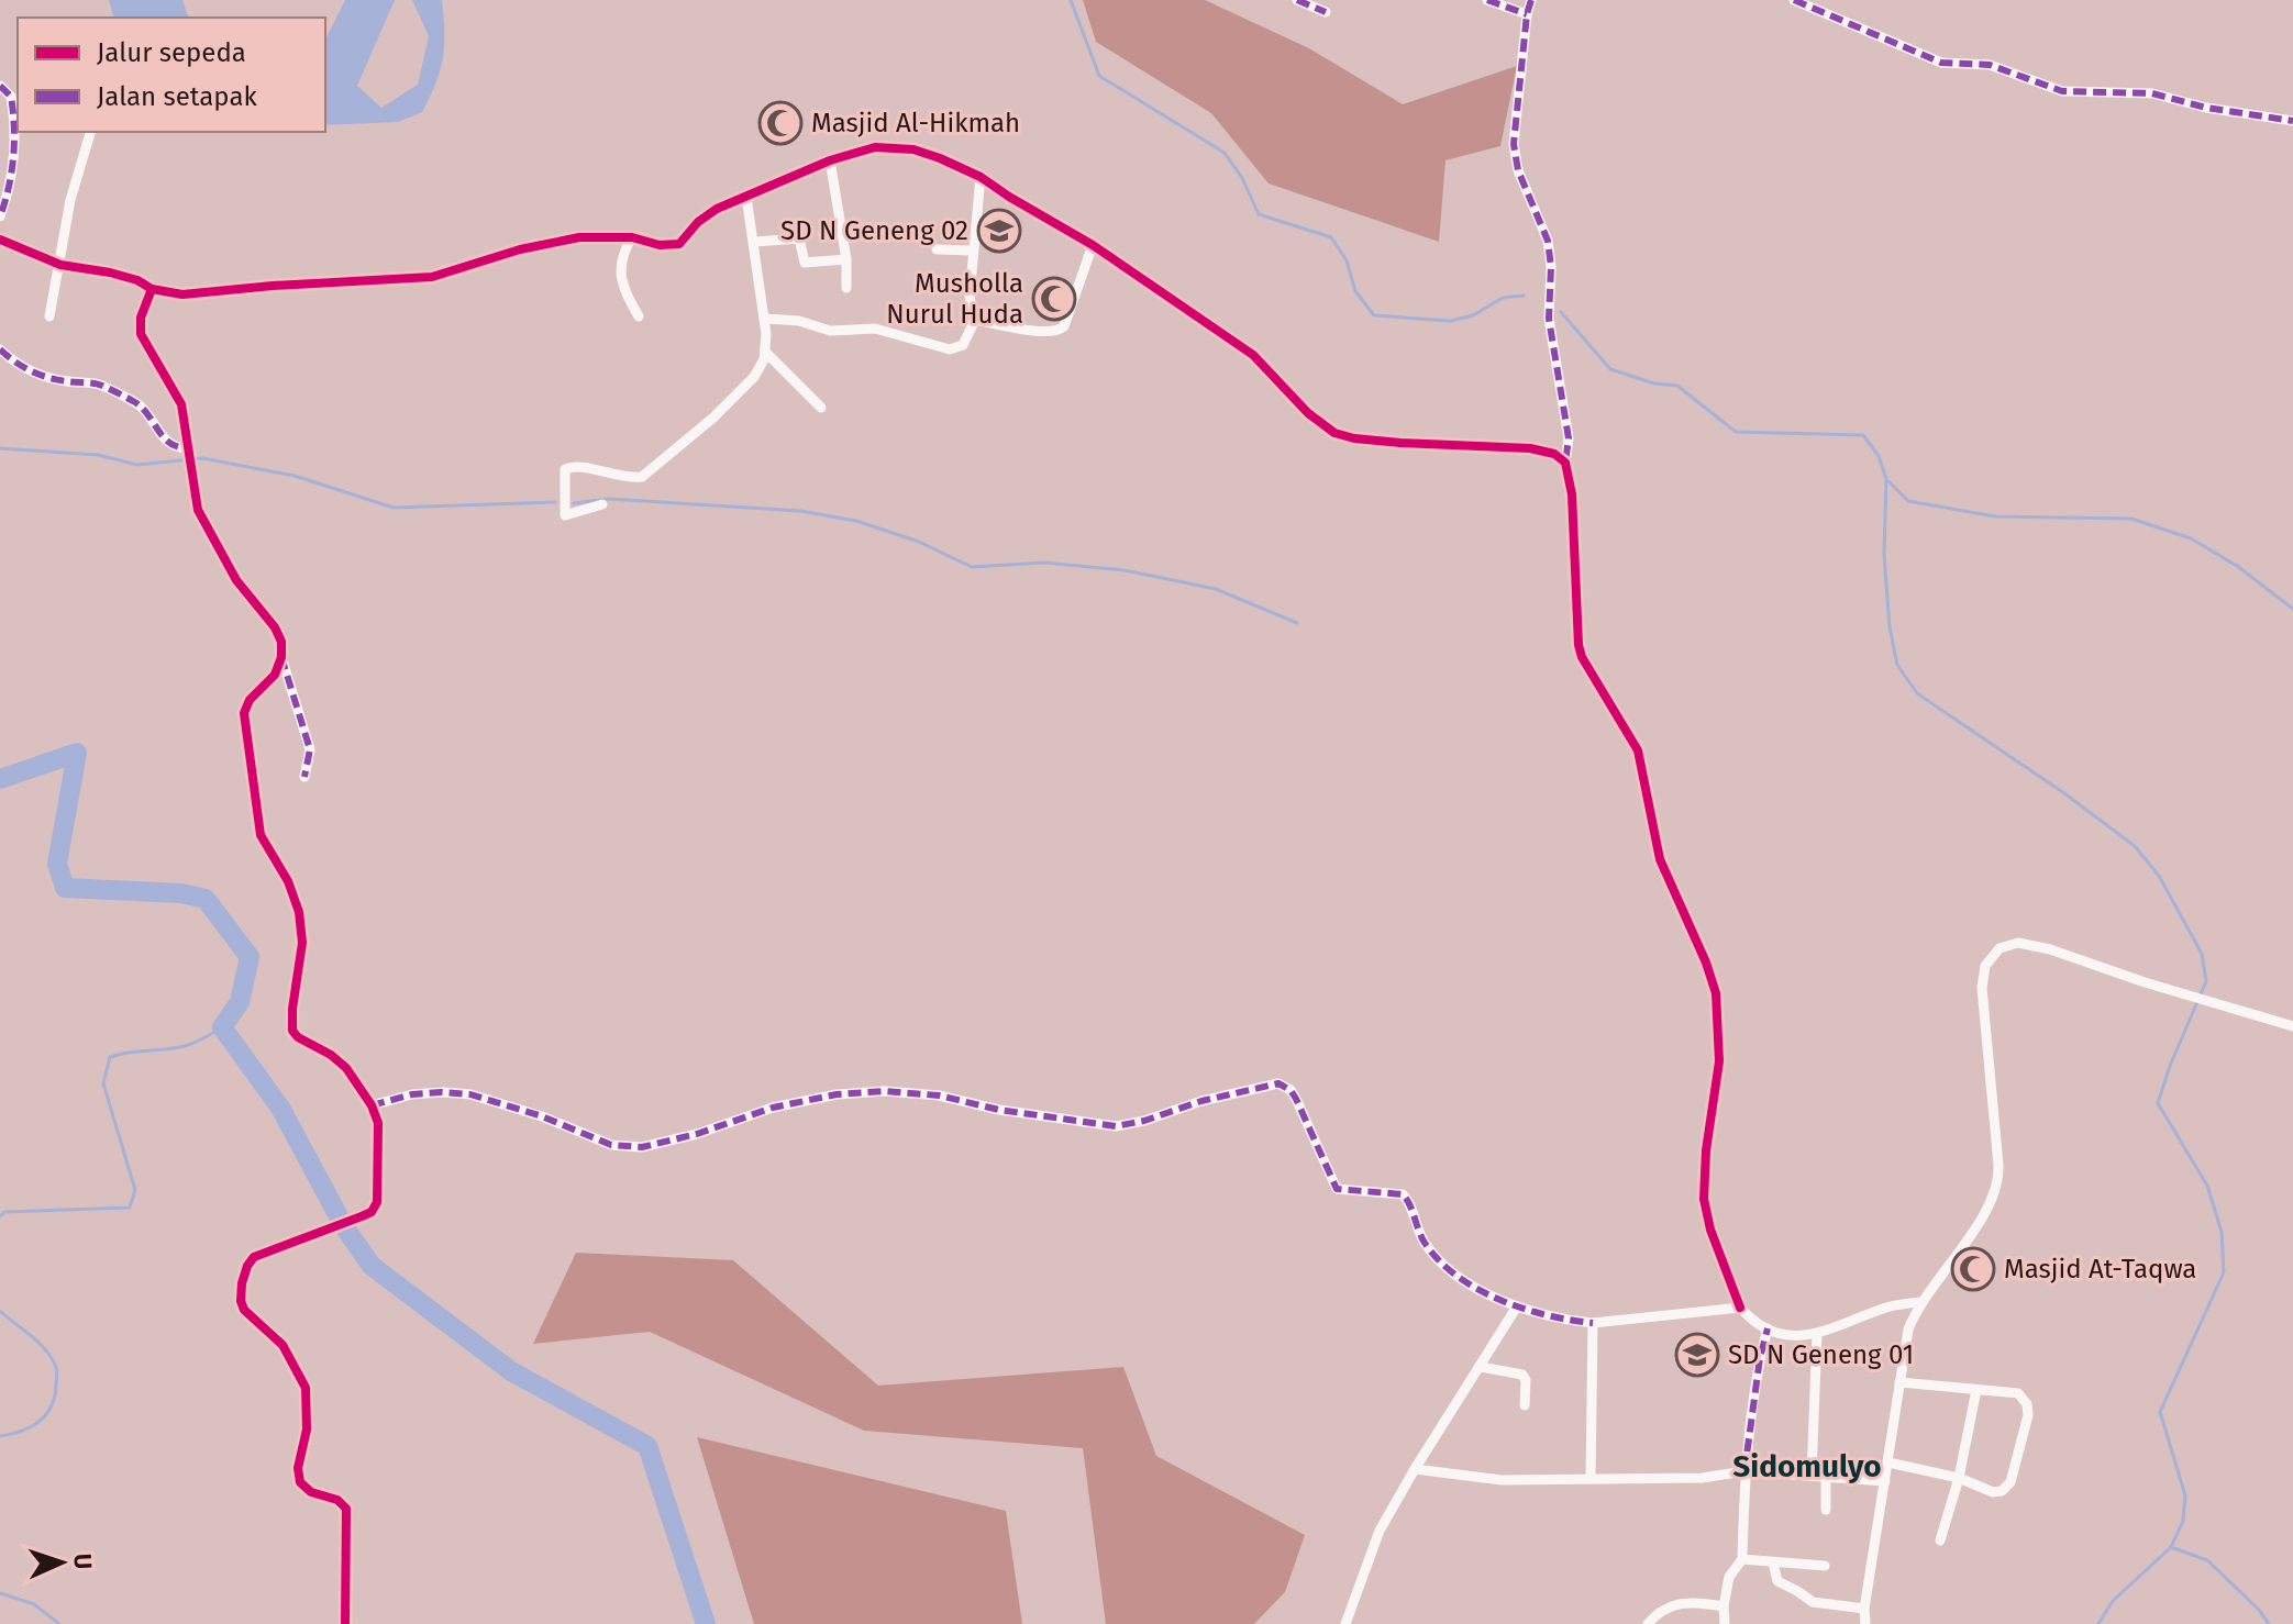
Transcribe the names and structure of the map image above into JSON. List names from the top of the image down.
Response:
{
  "districts": ["Sidomulyo"],
  "places": {
    "mosque": ["Masjid Al-Hikmah", "Musholla Nurul Huda", "Masjid At-Taqwa"],
    "school or university": ["SD N Geneng 02", "SD N Geneng 01"]
  },
  "legend": ["Jalur sepeda", "Jalan setapak"],
  "north": "right"
}
